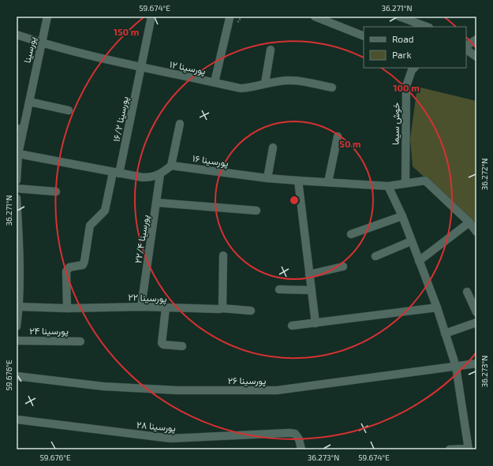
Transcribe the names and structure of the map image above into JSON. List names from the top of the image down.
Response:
{
  "streets": {
    "street": [
      "پورسینا",
      "پورسینا ۱۲",
      "پورسینا ۱۶/۲",
      "خوش سیما",
      "پورسینا ۱۶",
      "پورسینا ۲۲/۴",
      "پورسینا ۲۲",
      "پورسینا ۲۴",
      "پورسینا ۲۶",
      "پورسینا ۲۸"
    ]
  },
  "crossings": [
    ["پورسینا", "پورسینا ۱۲"],
    ["پورسینا ۱۲", "پورسینا ۱۶/۲"],
    ["پورسینا ۱۶/۲", "پورسینا ۲۲"],
    ["خوش سیما", "پورسینا ۱۶"],
    ["پورسینا ۲۲/۴", "پورسینا ۲۲"]
  ],
  "legend": ["Road", "Park"],
  "coordinates": [
    "59.674°E",
    "36.271°N",
    "36.272°N",
    "36.273°N",
    "59.676°E"
  ],
  "rings": ["150 m", "100 m", "50 m"]
}
